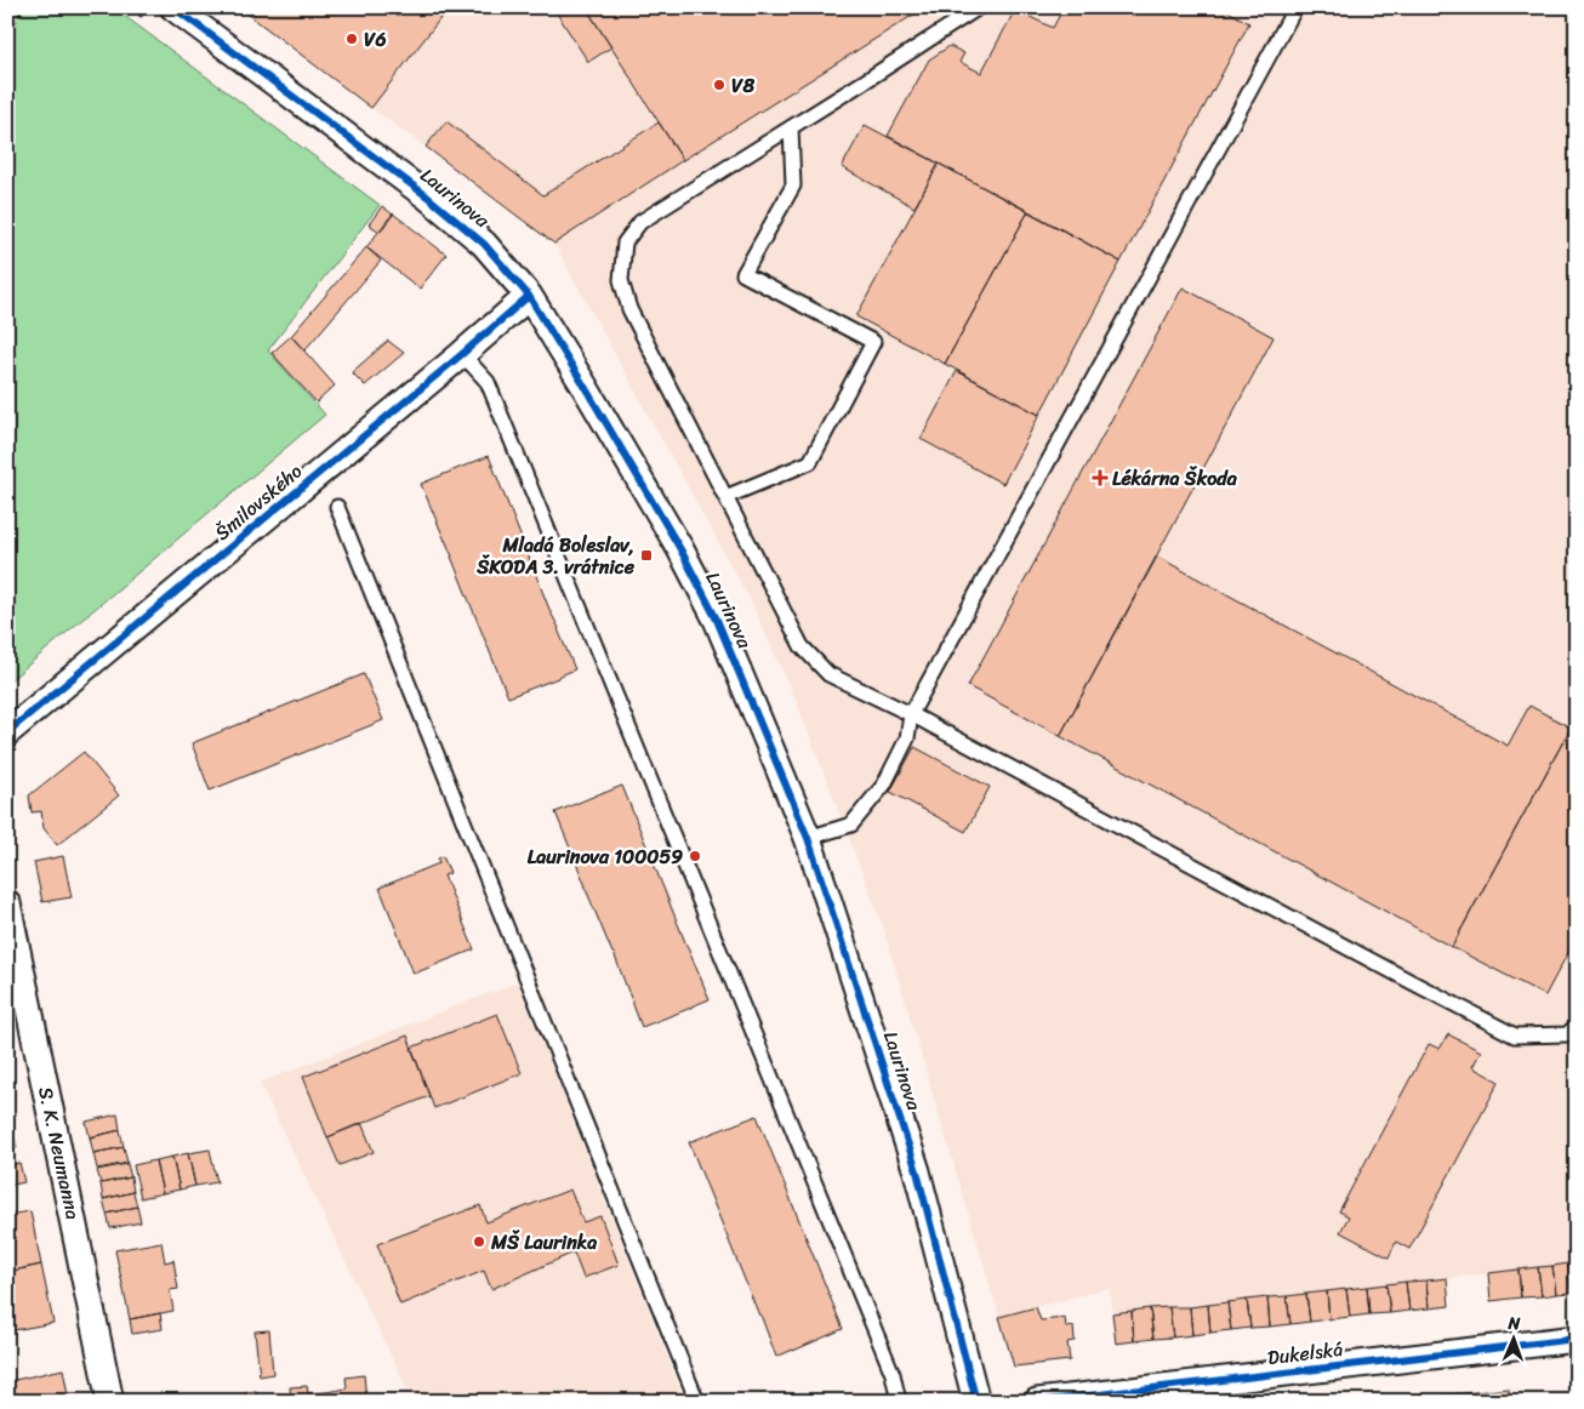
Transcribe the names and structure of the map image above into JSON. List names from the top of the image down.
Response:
{
  "streets": {
    "street": [
      "Laurinova",
      "Šmilovského",
      "S. K. Neumanna",
      "Dukelská"
    ]
  },
  "crossings": [
    ["Laurinova", "Šmilovského"]
  ],
  "places": {
    "other": [
      "V6",
      "V8",
      "Laurinova 100059",
      "MŠ Laurinka"
    ],
    "health": ["Lékárna Škoda"],
    "transit": ["Mladá Boleslav, ŠKODA 3. vrátnice"]
  },
  "north": "top"
}
